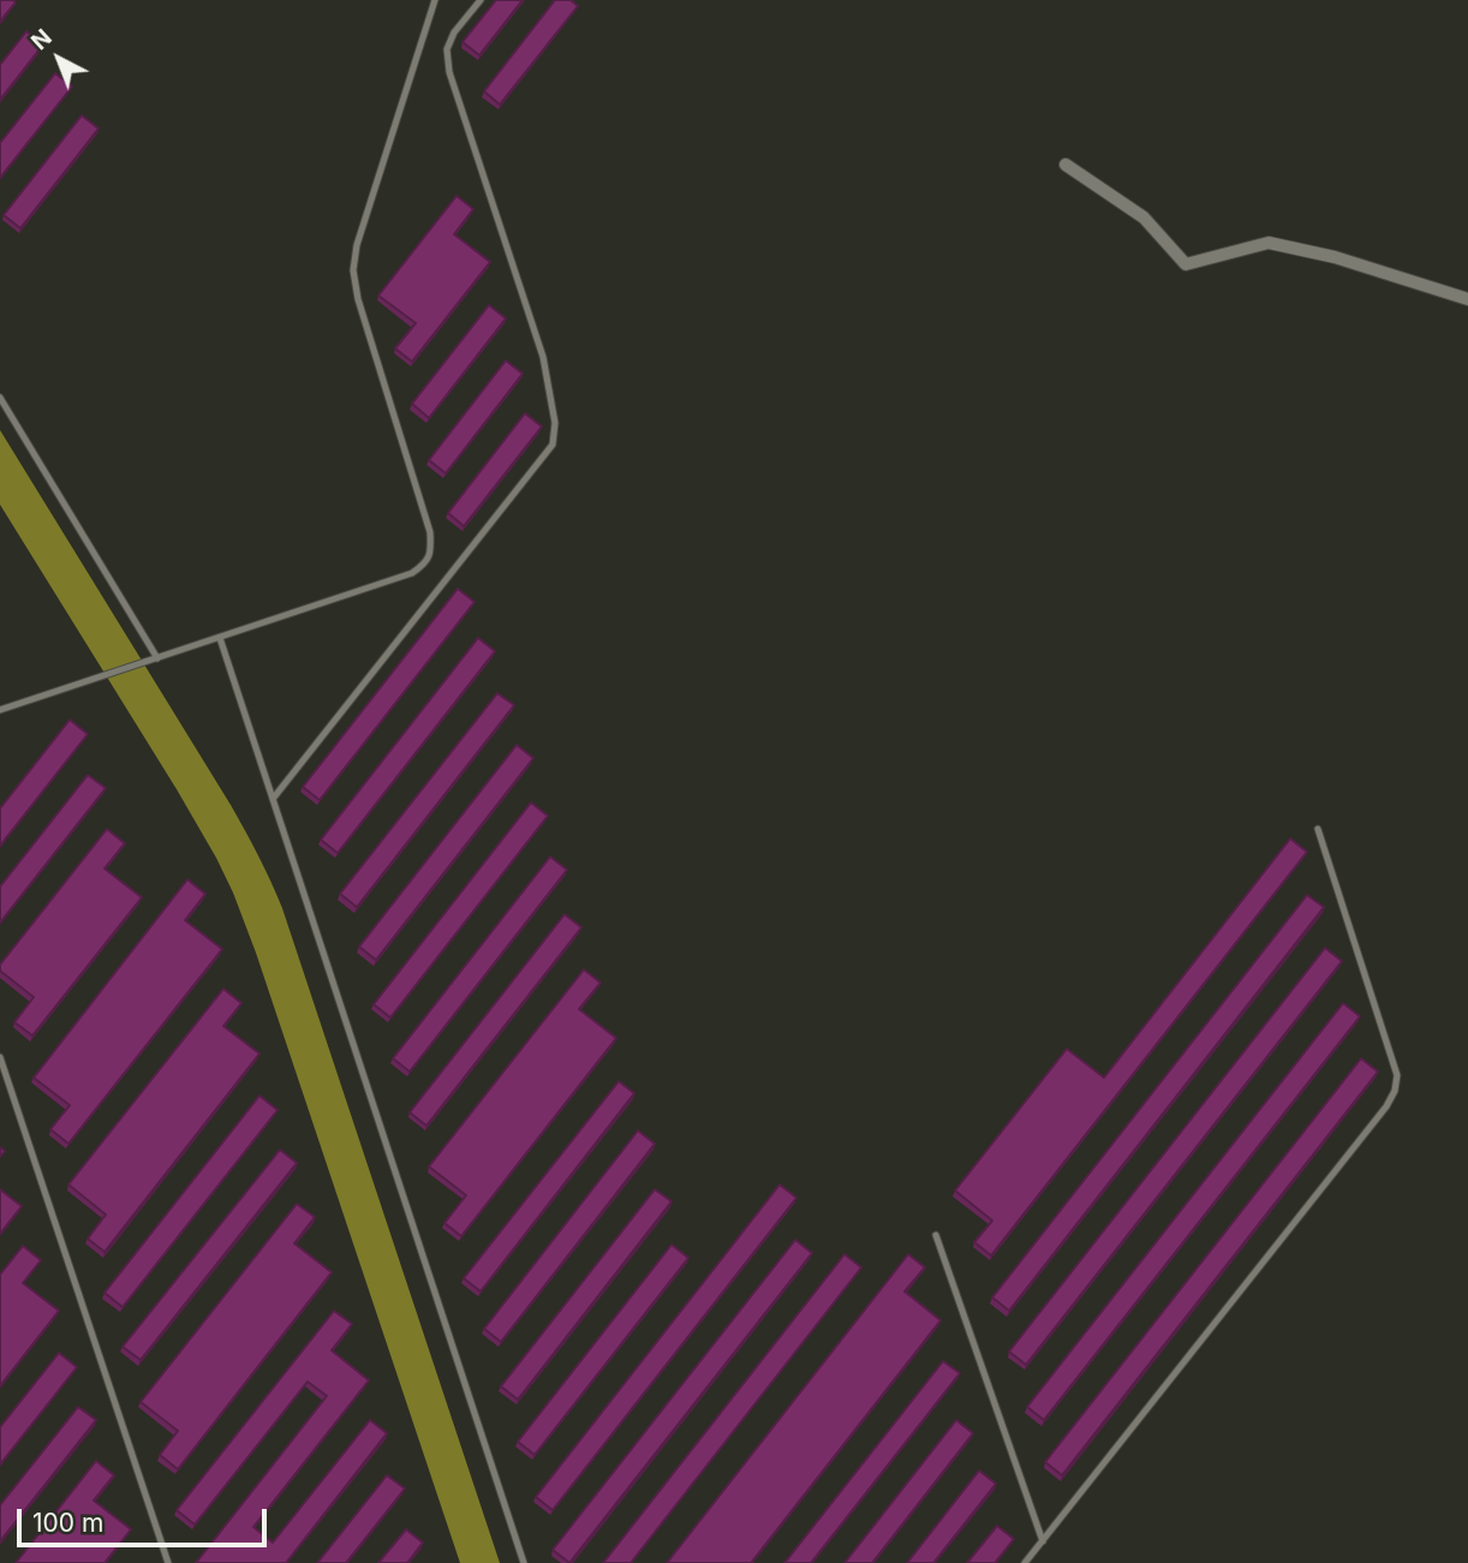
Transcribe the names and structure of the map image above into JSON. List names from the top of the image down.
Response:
{
  "scale_bar": "100 m",
  "north": "top left"
}
